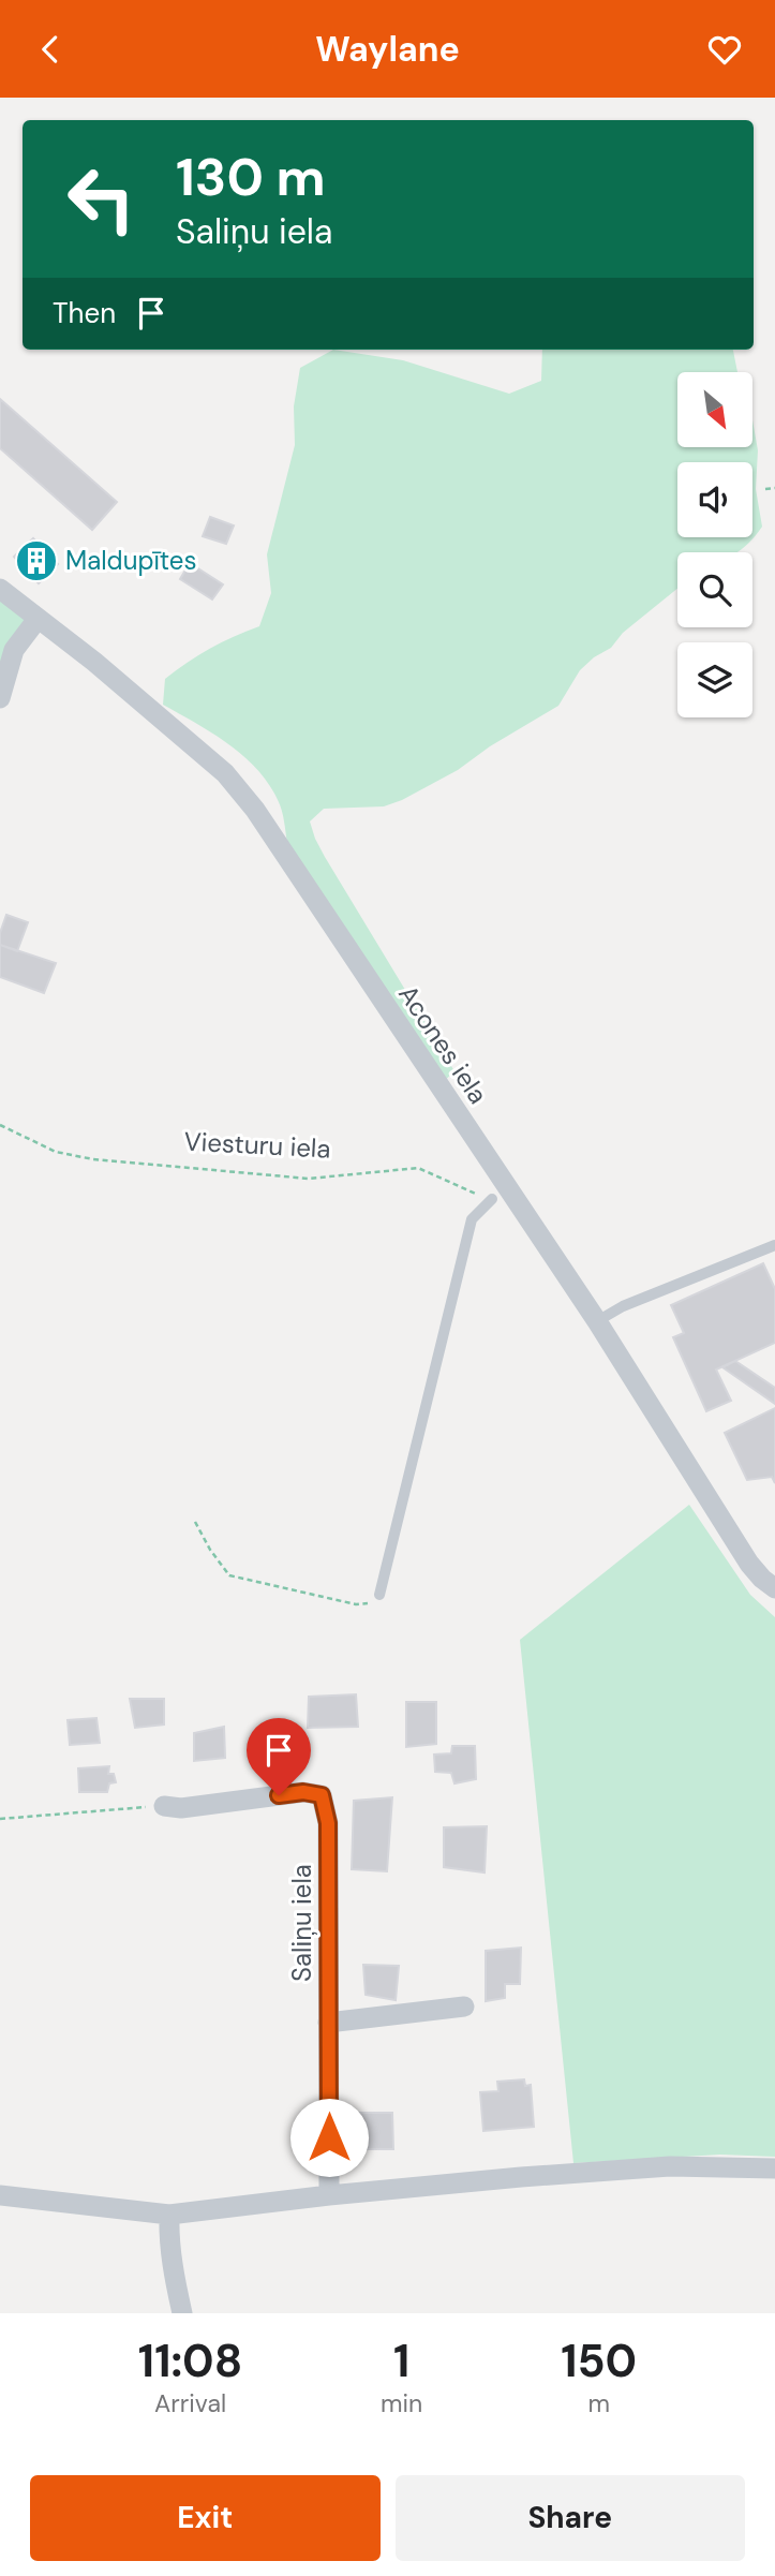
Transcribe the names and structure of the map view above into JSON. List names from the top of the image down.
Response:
{
  "streets": {
    "street": ["Acones iela", "Saliņu iela"],
    "path": ["Viesturu iela"]
  },
  "places": {
    "building": ["Maldupītes"]
  },
  "north": "bottom right",
  "page": {
    "header": "Waylane",
    "turn": ["130 m", "Saliņu iela"],
    "then": "Then",
    "eta": [
      "11:08",
      "Arrival",
      "1",
      "min",
      "150",
      "m"
    ],
    "buttons": ["Exit", "Share"]
  }
}
